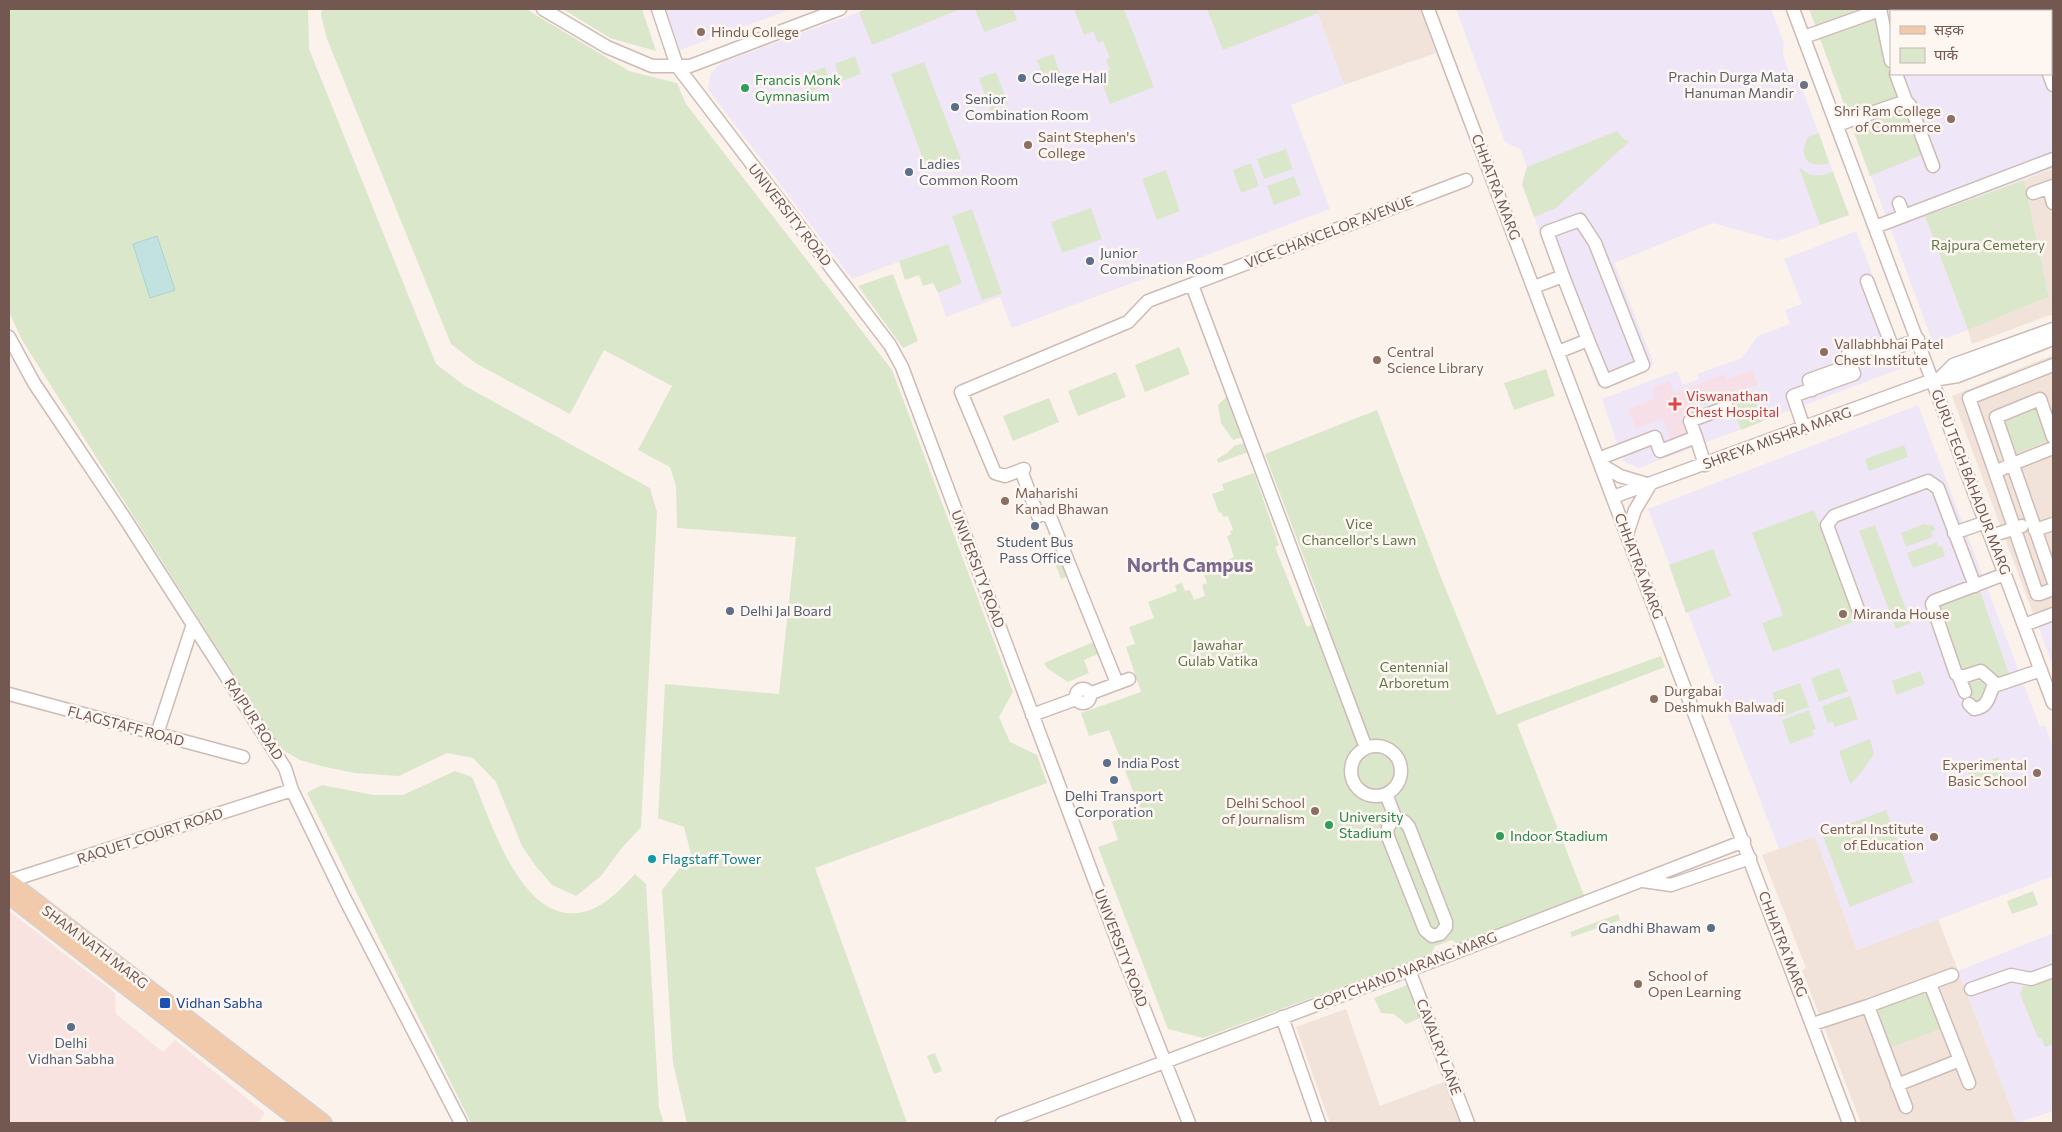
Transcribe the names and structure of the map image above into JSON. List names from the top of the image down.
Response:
{
  "streets": {
    "main road": ["SHAM NATH MARG"],
    "street": [
      "CHHATRA MARG",
      "UNIVERSITY ROAD",
      "VICE CHANCELOR AVENUE",
      "SHREYA MISHRA MARG",
      "GURU TEGH BAHADUR MARG",
      "RAJPUR ROAD",
      "FLAGSTAFF ROAD",
      "RAQUET COURT ROAD",
      "GOPI CHAND NARANG MARG",
      "CAVALRY LANE"
    ]
  },
  "crossings": [
    ["CHHATRA MARG", "SHREYA MISHRA MARG"],
    ["CHHATRA MARG", "GOPI CHAND NARANG MARG"],
    ["UNIVERSITY ROAD", "VICE CHANCELOR AVENUE"],
    ["UNIVERSITY ROAD", "GOPI CHAND NARANG MARG"],
    ["SHREYA MISHRA MARG", "GURU TEGH BAHADUR MARG"],
    ["RAJPUR ROAD", "RAQUET COURT ROAD"],
    ["RAQUET COURT ROAD", "SHAM NATH MARG"],
    ["GOPI CHAND NARANG MARG", "CAVALRY LANE"]
  ],
  "districts": ["North Campus"],
  "parks": [
    "Rajpura Cemetery",
    "Vice Chancellor's Lawn",
    "Jawahar Gulab Vatika",
    "Centennial Arboretum"
  ],
  "places": {
    "other": [
      "Hindu College",
      "College Hall",
      "Prachin Durga Mata Hanuman Mandir",
      "Francis Monk Gymnasium",
      "Senior Combination Room",
      "Shri Ram College of Commerce",
      "Saint Stephen's College",
      "Ladies Common Room",
      "Junior Combination Room",
      "Vallabhbhai Patel Chest Institute",
      "Central Science Library",
      "Maharishi Kanad Bhawan",
      "Student Bus Pass Office",
      "Delhi Jal Board",
      "Miranda House",
      "Durgabai Deshmukh Balwadi",
      "India Post",
      "Experimental Basic School",
      "Delhi Transport Corporation",
      "Delhi School of Journalism",
      "University Stadium",
      "Indoor Stadium",
      "Central Institute of Education",
      "Flagstaff Tower",
      "Gandhi Bhawam",
      "School of Open Learning",
      "Delhi Vidhan Sabha"
    ],
    "health": ["Viswanathan Chest Hospital"],
    "transit": ["Vidhan Sabha"]
  },
  "legend": ["सड़क", "पार्क"]
}
